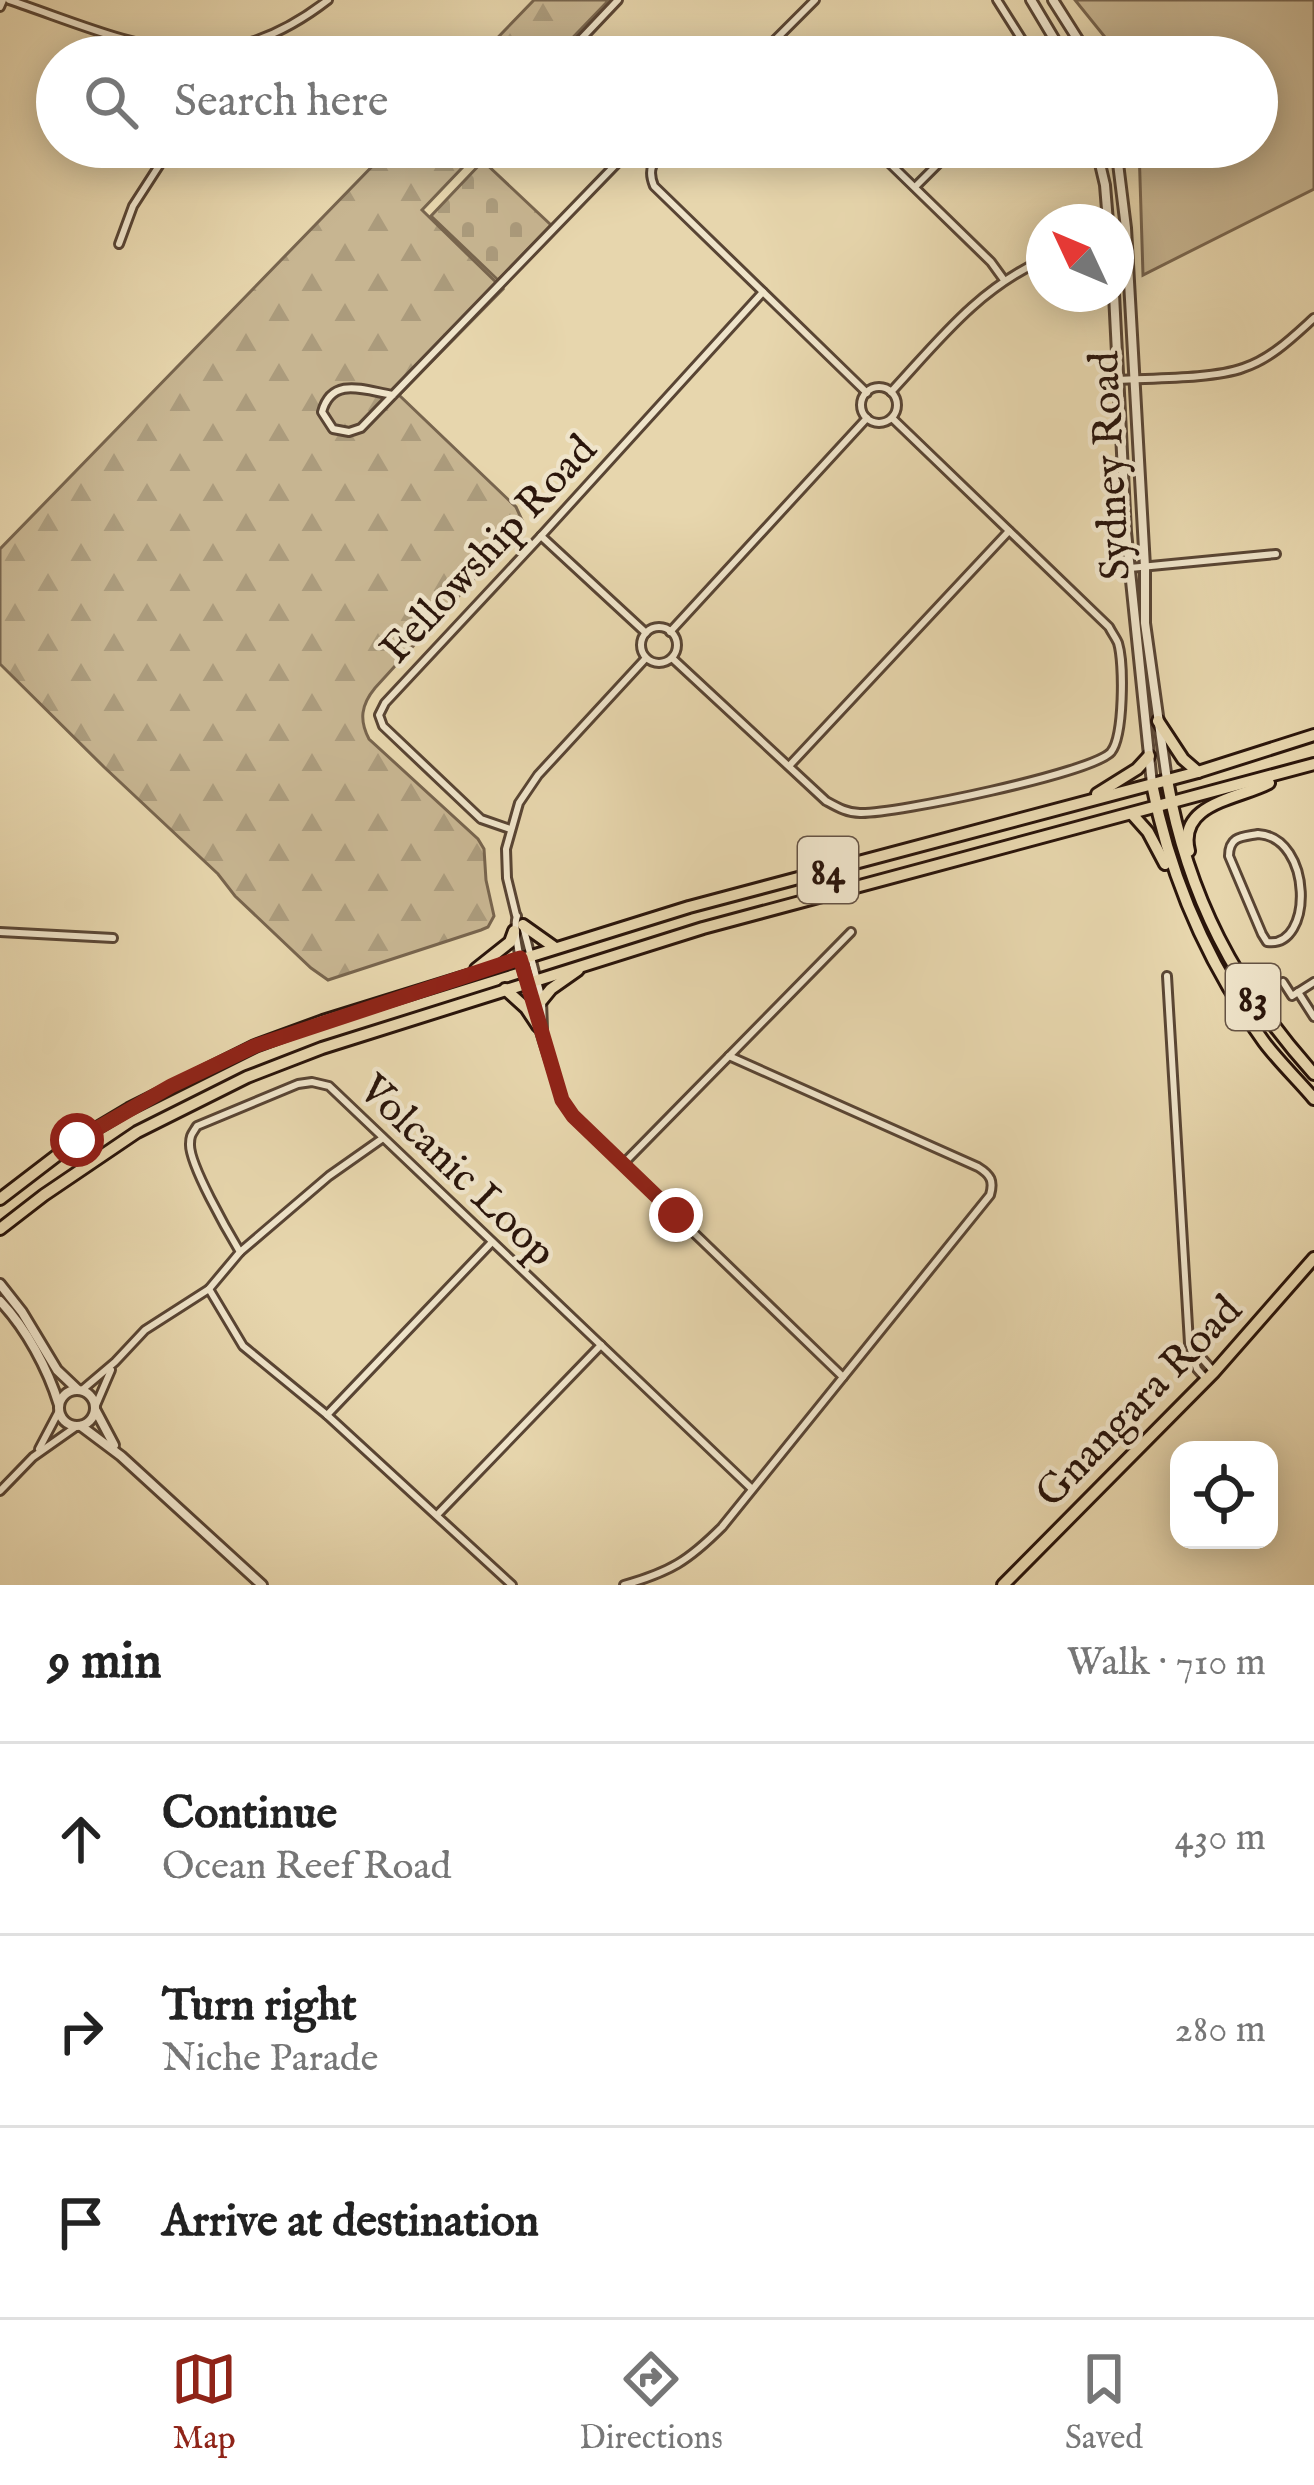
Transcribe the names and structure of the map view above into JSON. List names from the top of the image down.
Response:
{
  "streets": {
    "main road": ["84", "83", "Gnangara Road"],
    "street": ["Sydney Road", "Fellowship Road", "Volcanic Loop"]
  },
  "crossings": [
    ["Sydney Road", "84"],
    ["Sydney Road", "83"],
    ["84", "83"]
  ],
  "north": "top left",
  "page": {
    "search": "Search here",
    "heading": ["9 min", "Walk · 710 m"],
    "list": [
      ["Continue", "Ocean Reef Road", "430 m"],
      ["Turn right", "Niche Parade", "280 m"],
      "Arrive at destination"
    ],
    "nav": ["Map", "Directions", "Saved"]
  }
}
